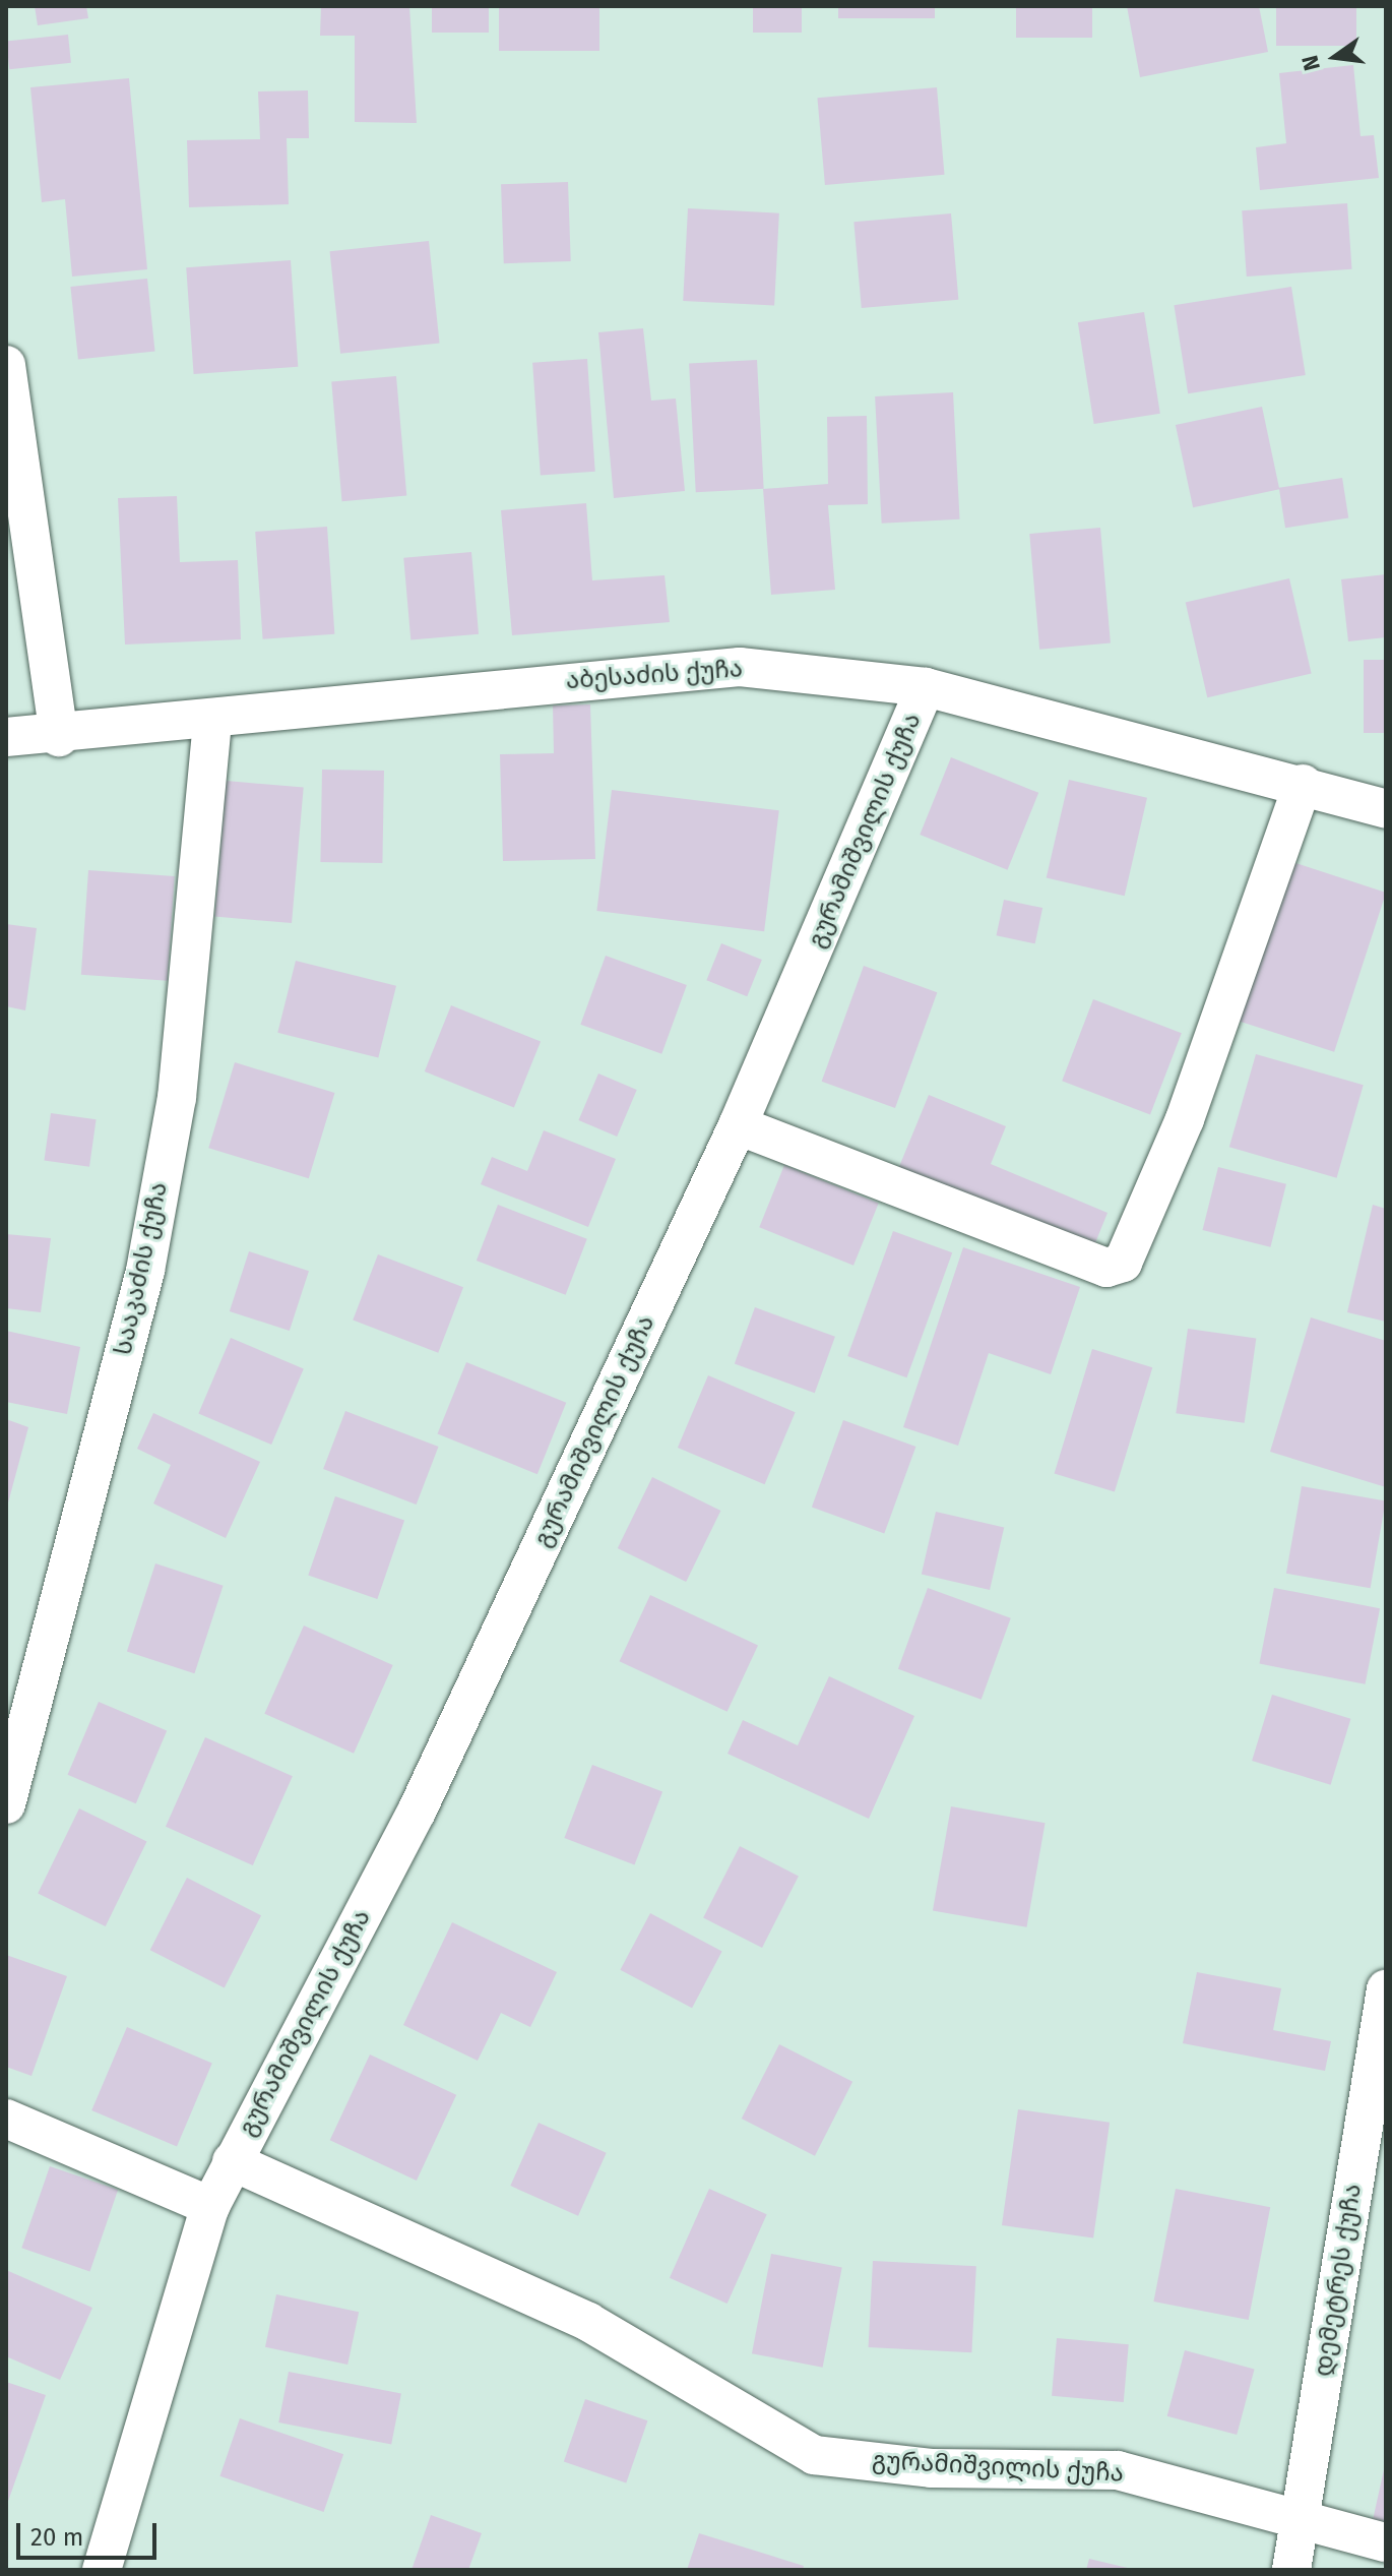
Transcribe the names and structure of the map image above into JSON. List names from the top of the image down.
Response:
{
  "streets": {
    "street": [
      "აბესაძის ქუჩა",
      "გურამიშვილის ქუჩა",
      "სააკაძის ქუჩა",
      "დემეტრეს ქუჩა"
    ]
  },
  "crossings": [
    ["აბესაძის ქუჩა", "გურამიშვილის ქუჩა"],
    ["აბესაძის ქუჩა", "სააკაძის ქუჩა"],
    ["გურამიშვილის ქუჩა", "დემეტრეს ქუჩა"]
  ],
  "scale_bar": "20 m",
  "north": "left"
}
